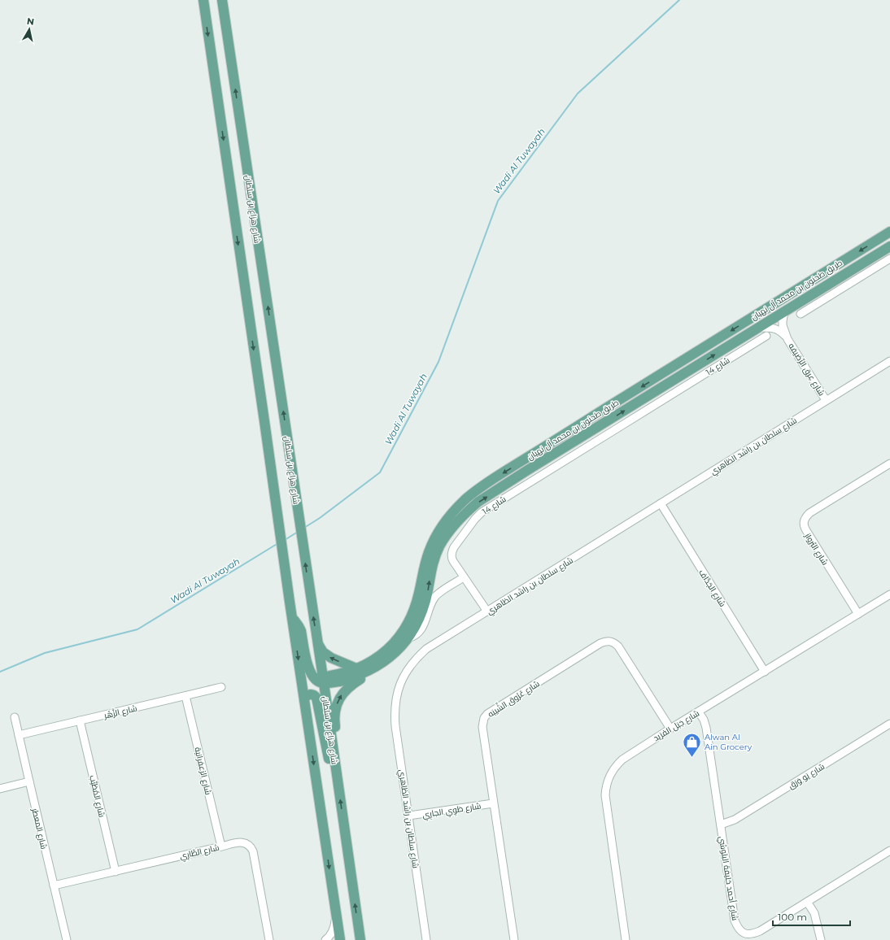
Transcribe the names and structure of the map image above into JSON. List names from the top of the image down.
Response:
{
  "streets": {
    "main road": ["شارع هزاع بن سلطان", "طريق طحنون بن محمد آل نهيان"],
    "street": [
      "شارع 14",
      "شارع عِرق الرِّصَيفه",
      "شارع سلطان بن راشد الظاهري",
      "شارع البُرواز",
      "شارع الجَدَّاف",
      "شارع عُرُوق الشِّيبَه",
      "شارع الزَّهْر",
      "شارع جَبَل الفرَيد",
      "شارع الزعفرانية",
      "شارع يَو وَرَق",
      "شارع المُطَيَّب",
      "شارع طَوِي الجارِي",
      "شارع المعطر",
      "شارع الطَّارِي",
      "شارع أحمد خليفة البلوشي"
    ]
  },
  "crossings": [
    ["شارع هزاع بن سلطان", "طريق طحنون بن محمد آل نهيان"],
    ["طريق طحنون بن محمد آل نهيان", "شارع عِرق الرِّصَيفه"],
    ["شارع 14", "شارع سلطان بن راشد الظاهري"],
    ["شارع عِرق الرِّصَيفه", "شارع سلطان بن راشد الظاهري"],
    ["شارع سلطان بن راشد الظاهري", "شارع الجَدَّاف"],
    ["شارع سلطان بن راشد الظاهري", "شارع طَوِي الجارِي"],
    ["شارع البُرواز", "شارع جَبَل الفرَيد"],
    ["شارع الجَدَّاف", "شارع جَبَل الفرَيد"],
    ["شارع عُرُوق الشِّيبَه", "شارع جَبَل الفرَيد"],
    ["شارع عُرُوق الشِّيبَه", "شارع طَوِي الجارِي"],
    ["شارع الزَّهْر", "شارع الزعفرانية"],
    ["شارع الزَّهْر", "شارع المُطَيَّب"],
    ["شارع الزَّهْر", "شارع المعطر"],
    ["شارع جَبَل الفرَيد", "شارع أحمد خليفة البلوشي"],
    ["شارع الزعفرانية", "شارع الطَّارِي"],
    ["شارع يَو وَرَق", "شارع أحمد خليفة البلوشي"],
    ["شارع المُطَيَّب", "شارع الطَّارِي"],
    ["شارع المعطر", "شارع الطَّارِي"]
  ],
  "water": ["Wadi Al Tuwayah"],
  "places": {
    "shop": ["Alwan Al Ain Grocery"]
  },
  "scale_bar": "100 m",
  "north": "top"
}
